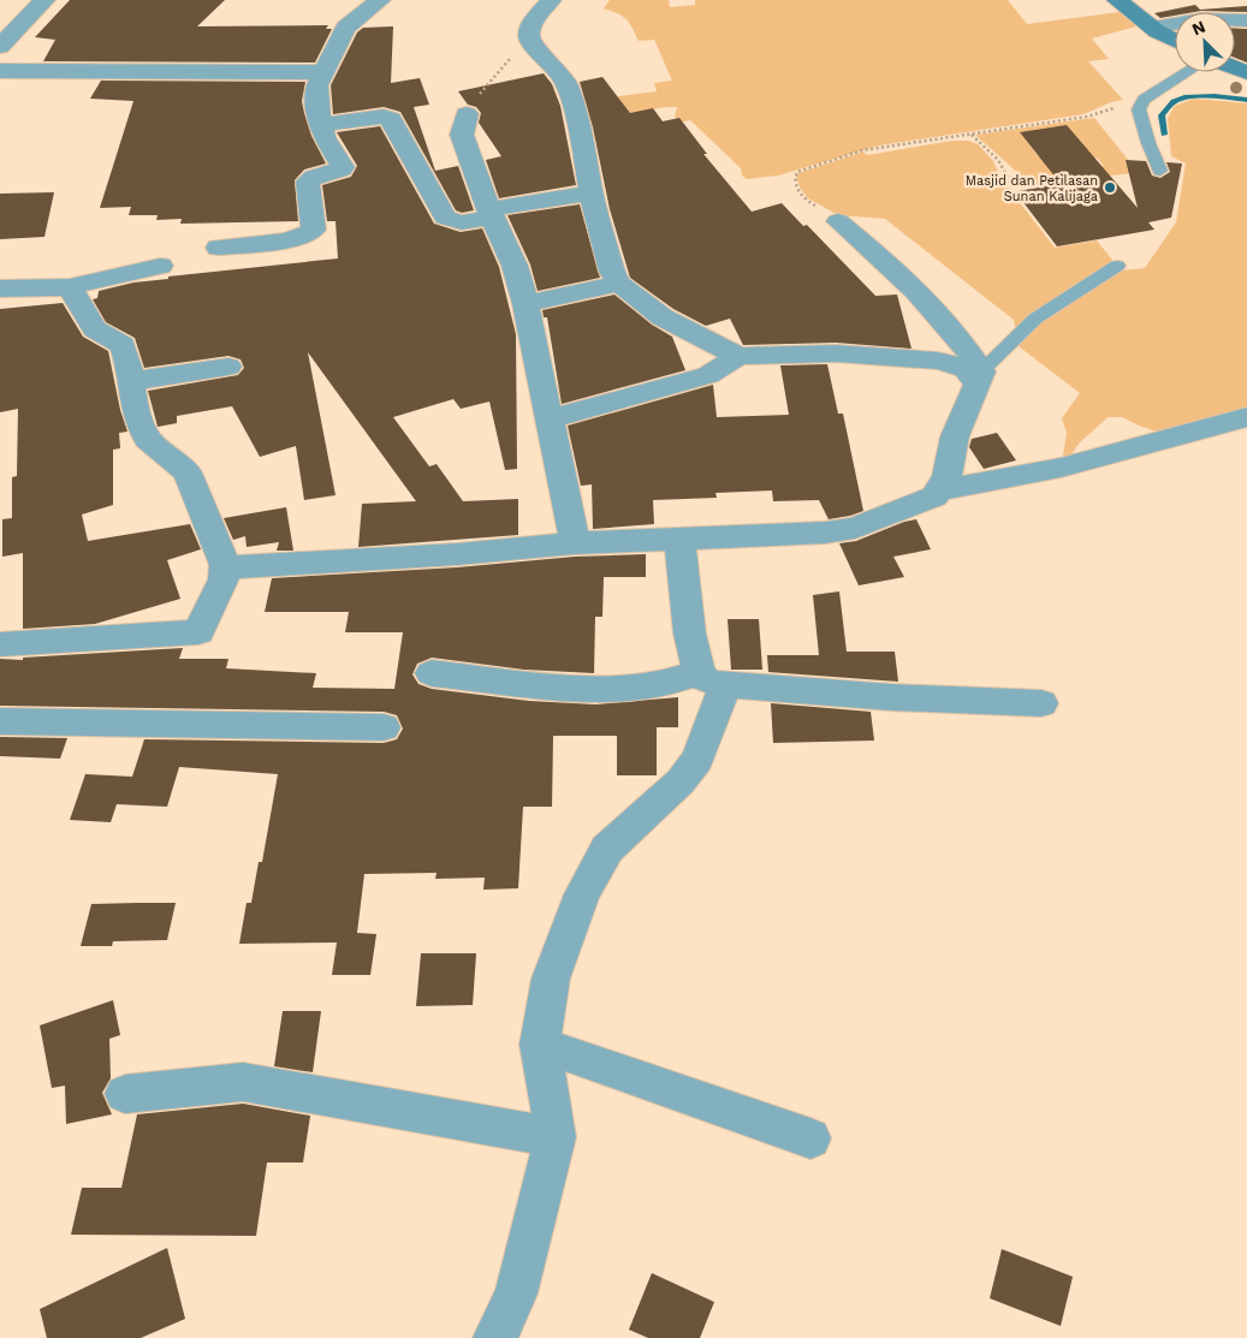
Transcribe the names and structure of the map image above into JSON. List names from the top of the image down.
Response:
{
  "places": ["Masjid dan Petilasan Sunan Kalijaga"],
  "north": "top left"
}
